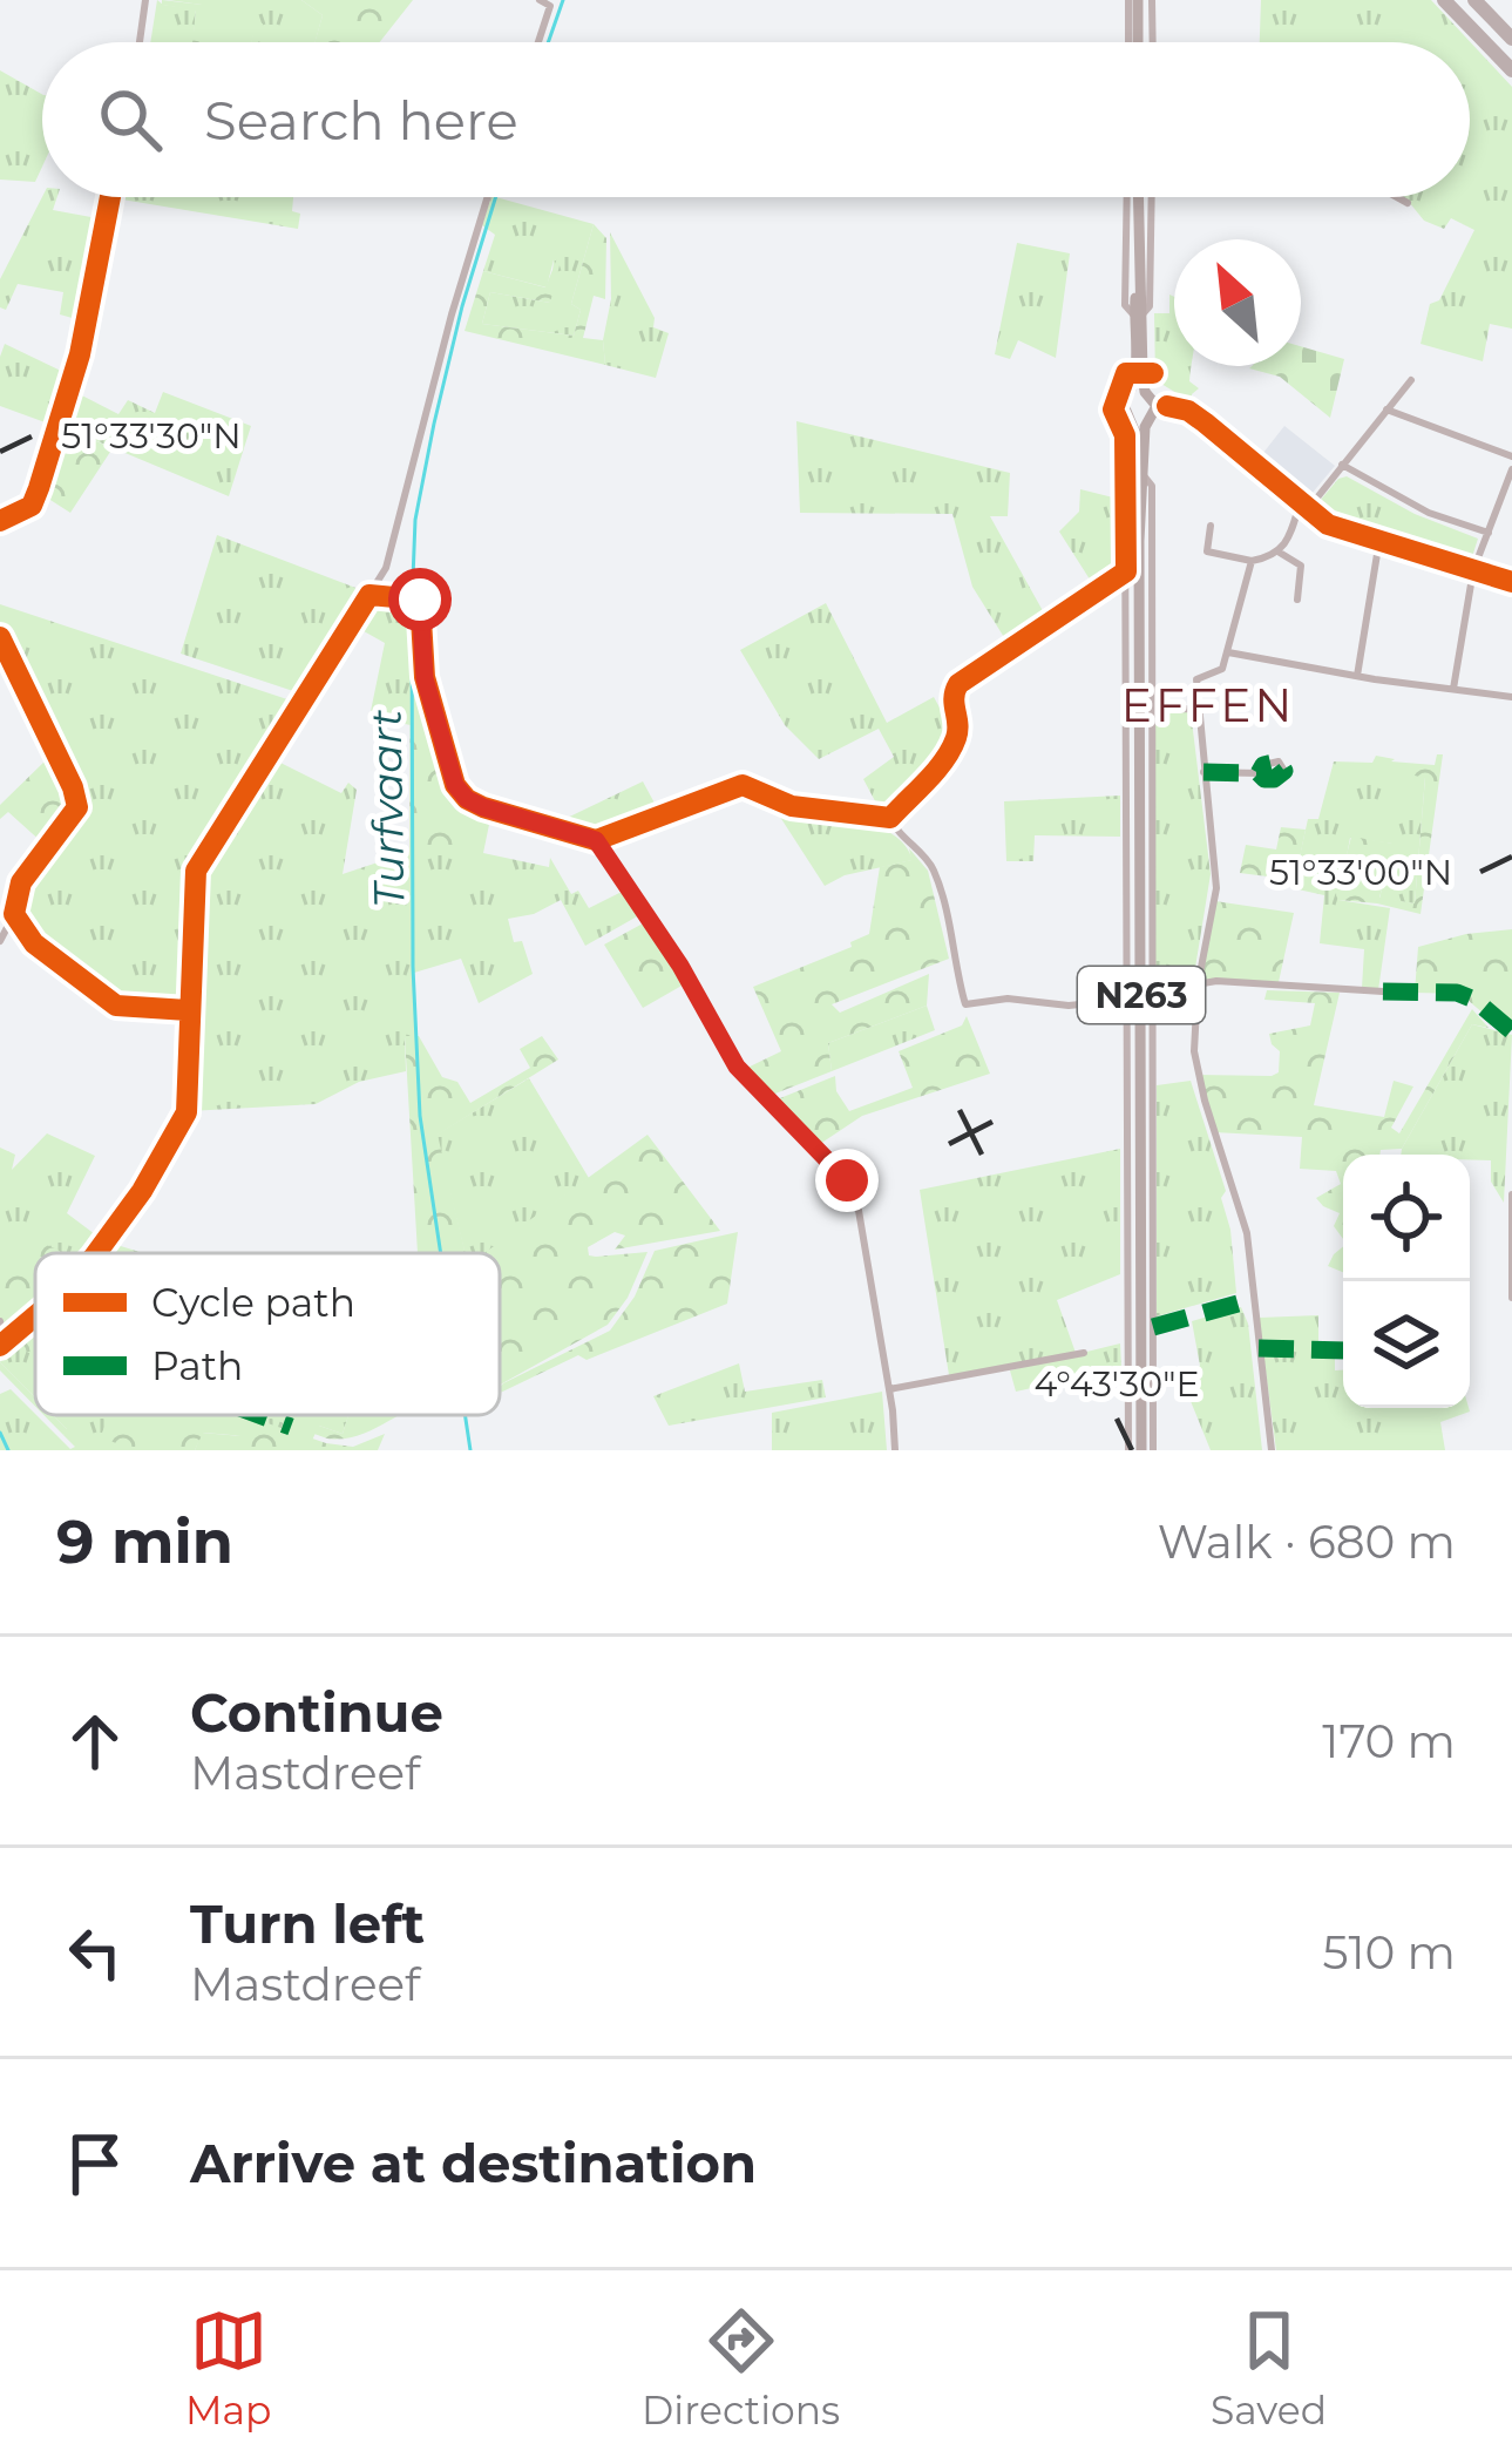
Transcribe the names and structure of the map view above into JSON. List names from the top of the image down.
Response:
{
  "streets": {
    "main road": ["N263"]
  },
  "districts": ["EFFEN"],
  "water": ["Turfvaart"],
  "legend": ["Cycle path", "Path"],
  "north": "top left",
  "page": {
    "search": "Search here",
    "heading": ["9 min", "Walk · 680 m"],
    "list": [
      ["Continue", "Mastdreef", "170 m"],
      ["Turn left", "Mastdreef", "510 m"],
      "Arrive at destination"
    ],
    "nav": ["Map", "Directions", "Saved"]
  },
  "coordinates": ["51°33'30\"N", "51°33'00\"N", "4°43'30\"E"]
}
